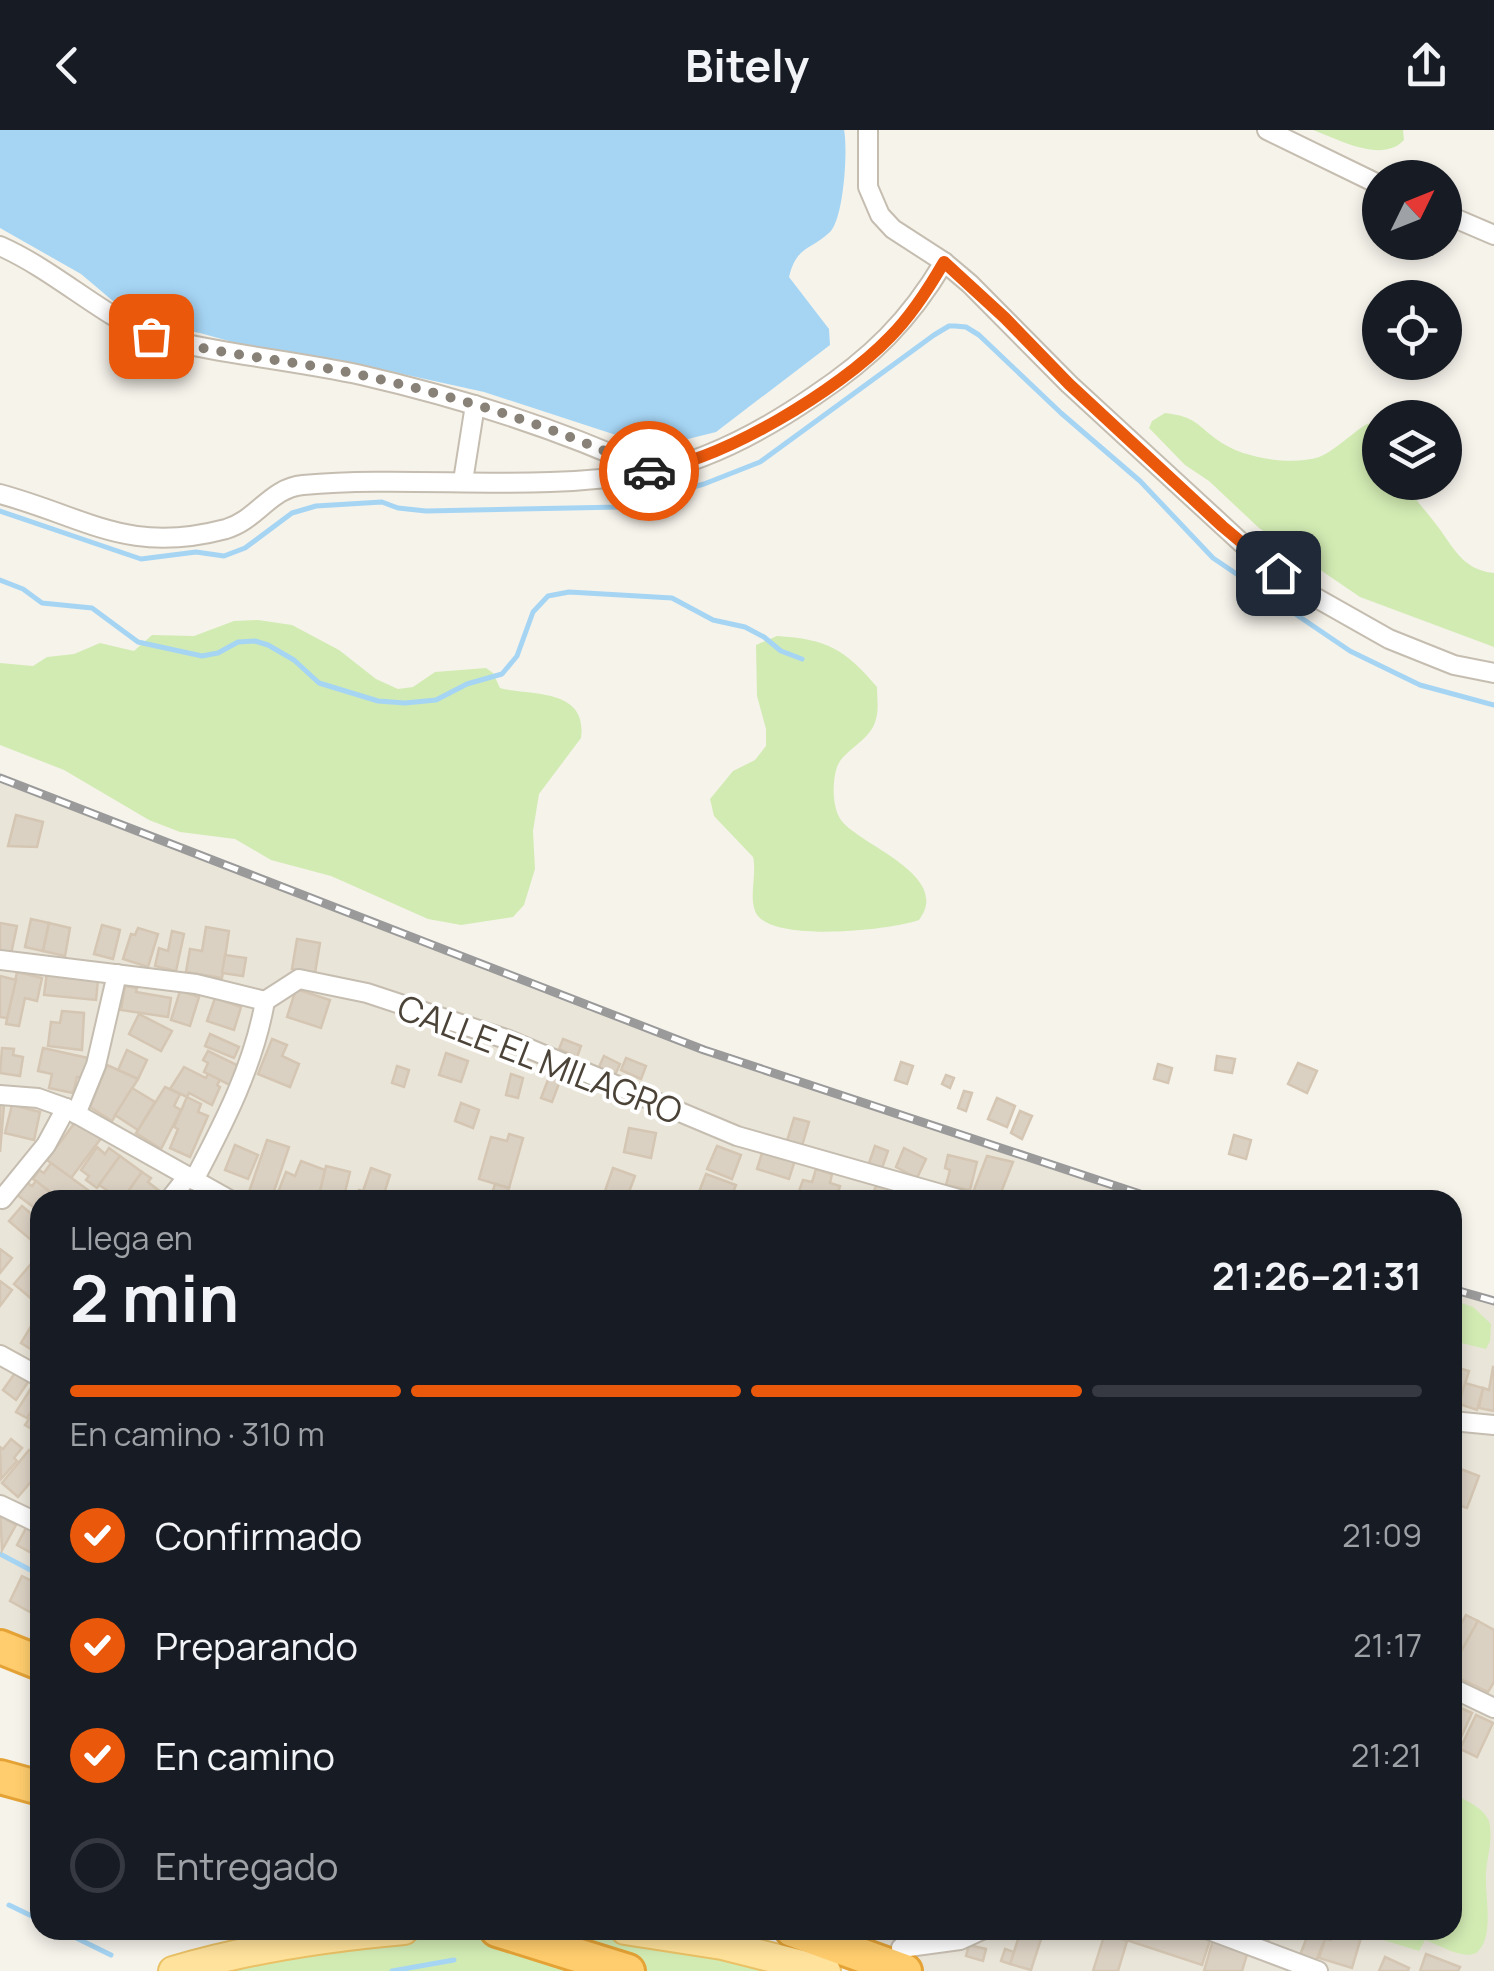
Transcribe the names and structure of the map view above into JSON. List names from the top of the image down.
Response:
{
  "streets": {
    "street": ["CALLE EL MILAGRO"]
  },
  "north": "top right",
  "page": {
    "header": "Bitely",
    "heading": ["2 min", "Llega en", "21:26–21:31"],
    "bar": "En camino · 310 m",
    "list": [
      ["Confirmado", "21:09"],
      ["Preparando", "21:17"],
      ["En camino", "21:21"],
      "Entregado"
    ]
  }
}
